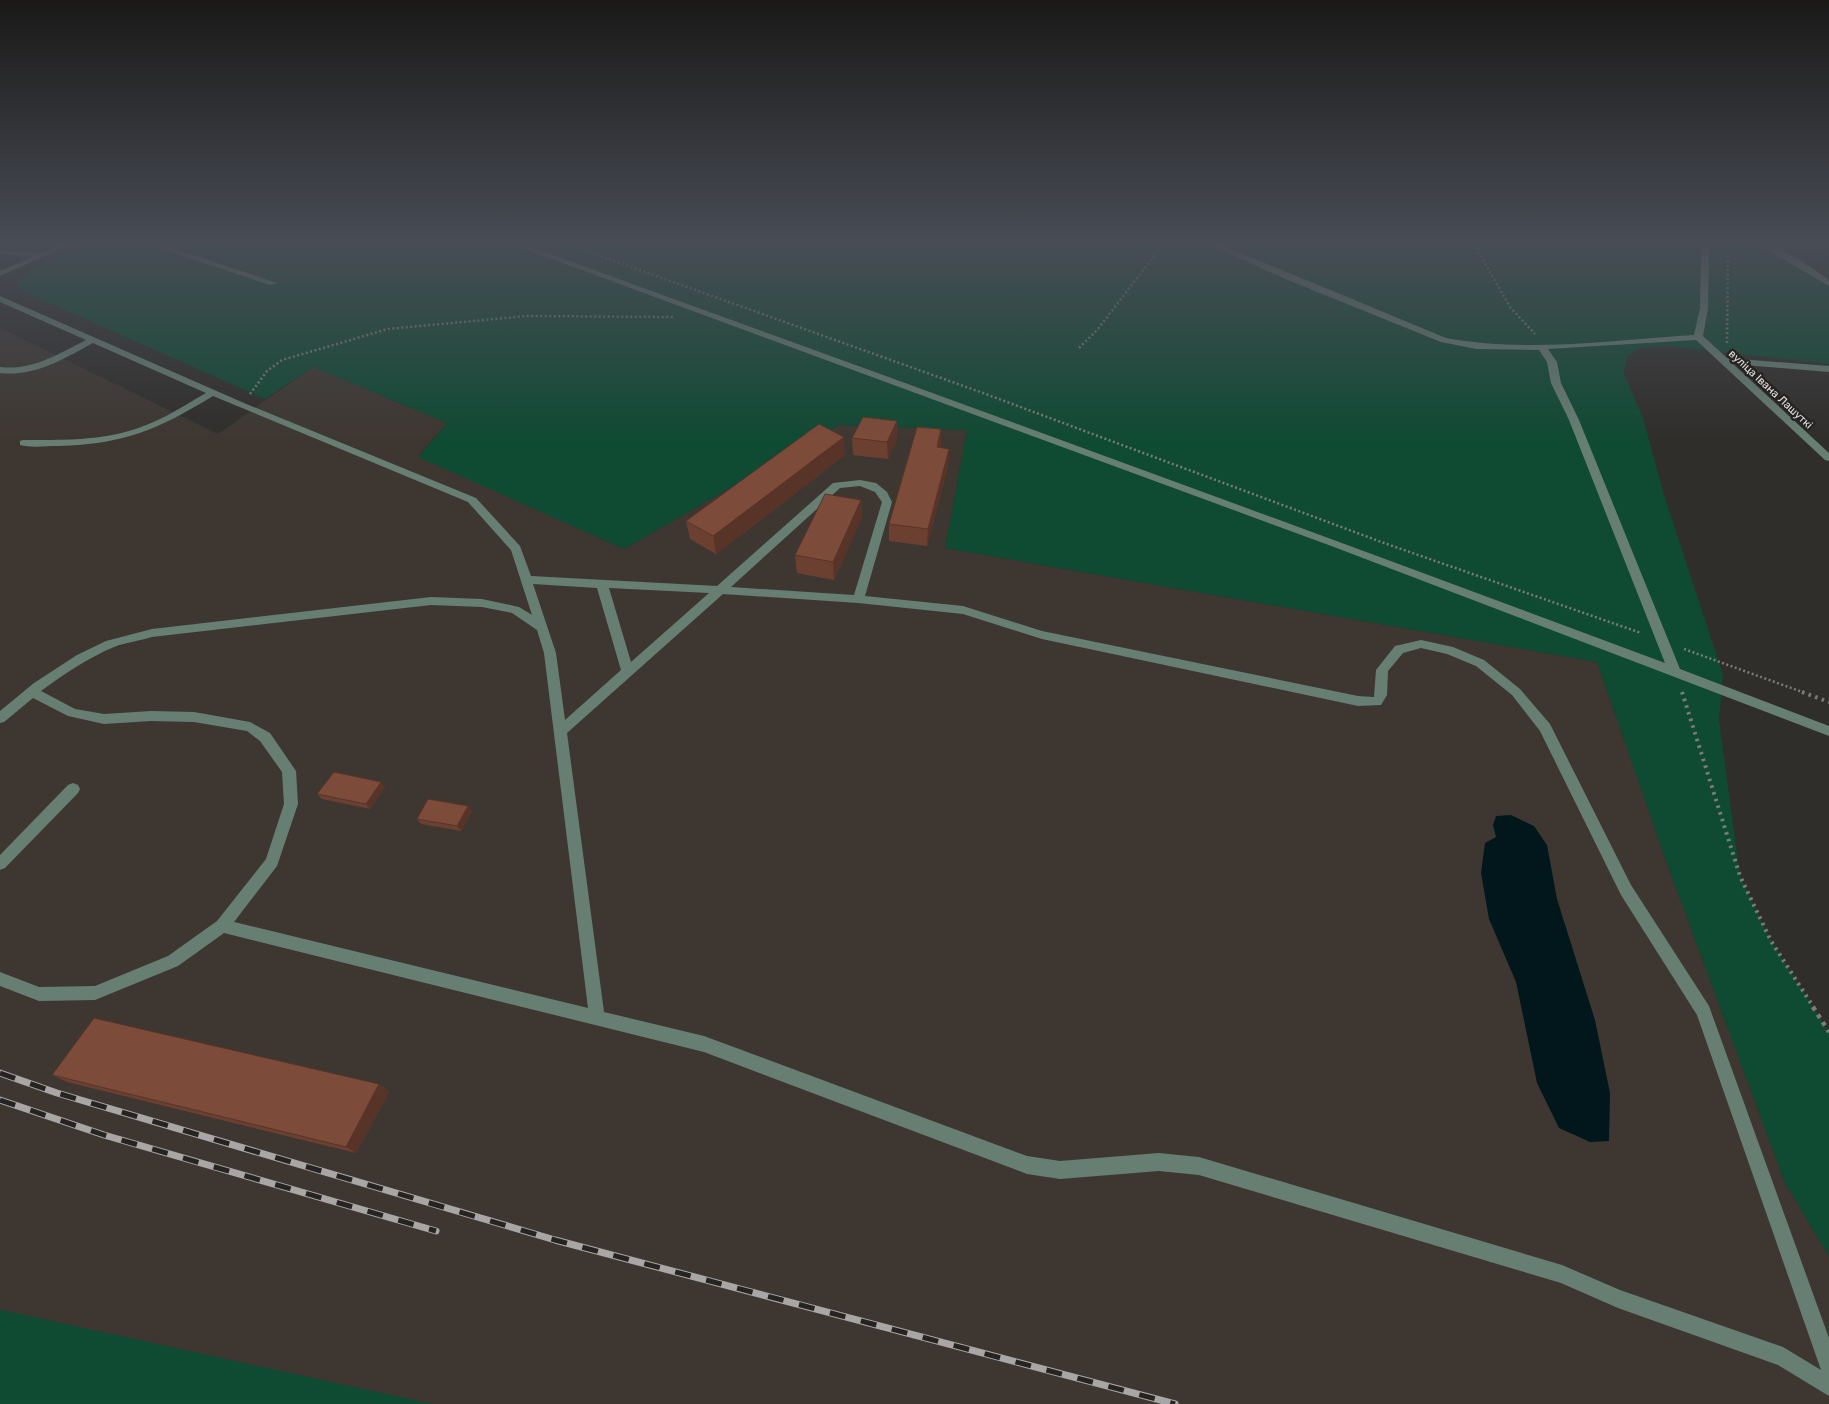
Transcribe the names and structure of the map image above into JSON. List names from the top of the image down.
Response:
{
  "streets": {
    "street": ["вуліца Івана Лашуткі"]
  }
}
